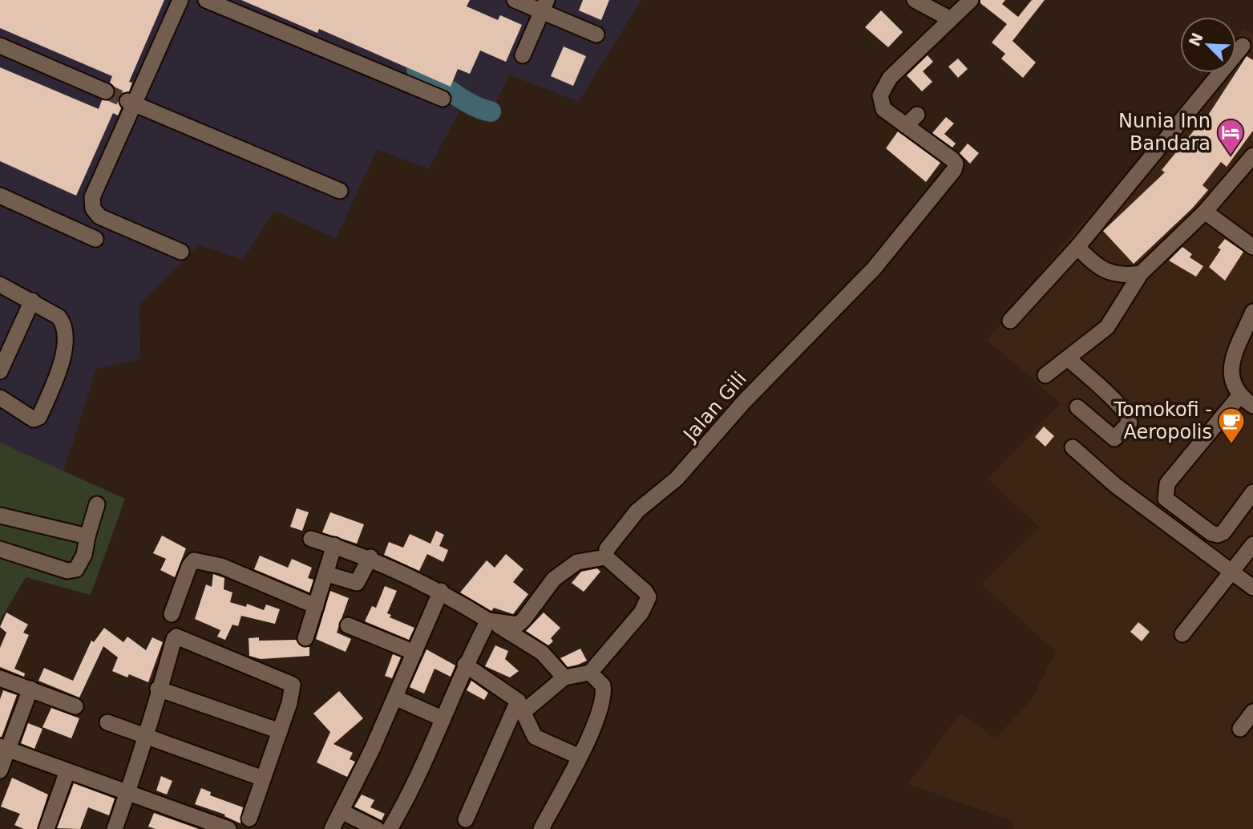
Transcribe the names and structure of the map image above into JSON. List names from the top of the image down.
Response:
{
  "streets": {
    "street": ["Jalan Gili"]
  },
  "places": {
    "hotel": ["Nunia Inn Bandara"],
    "cafe": ["Tomokofi - Aeropolis"]
  },
  "north": "top left"
}
